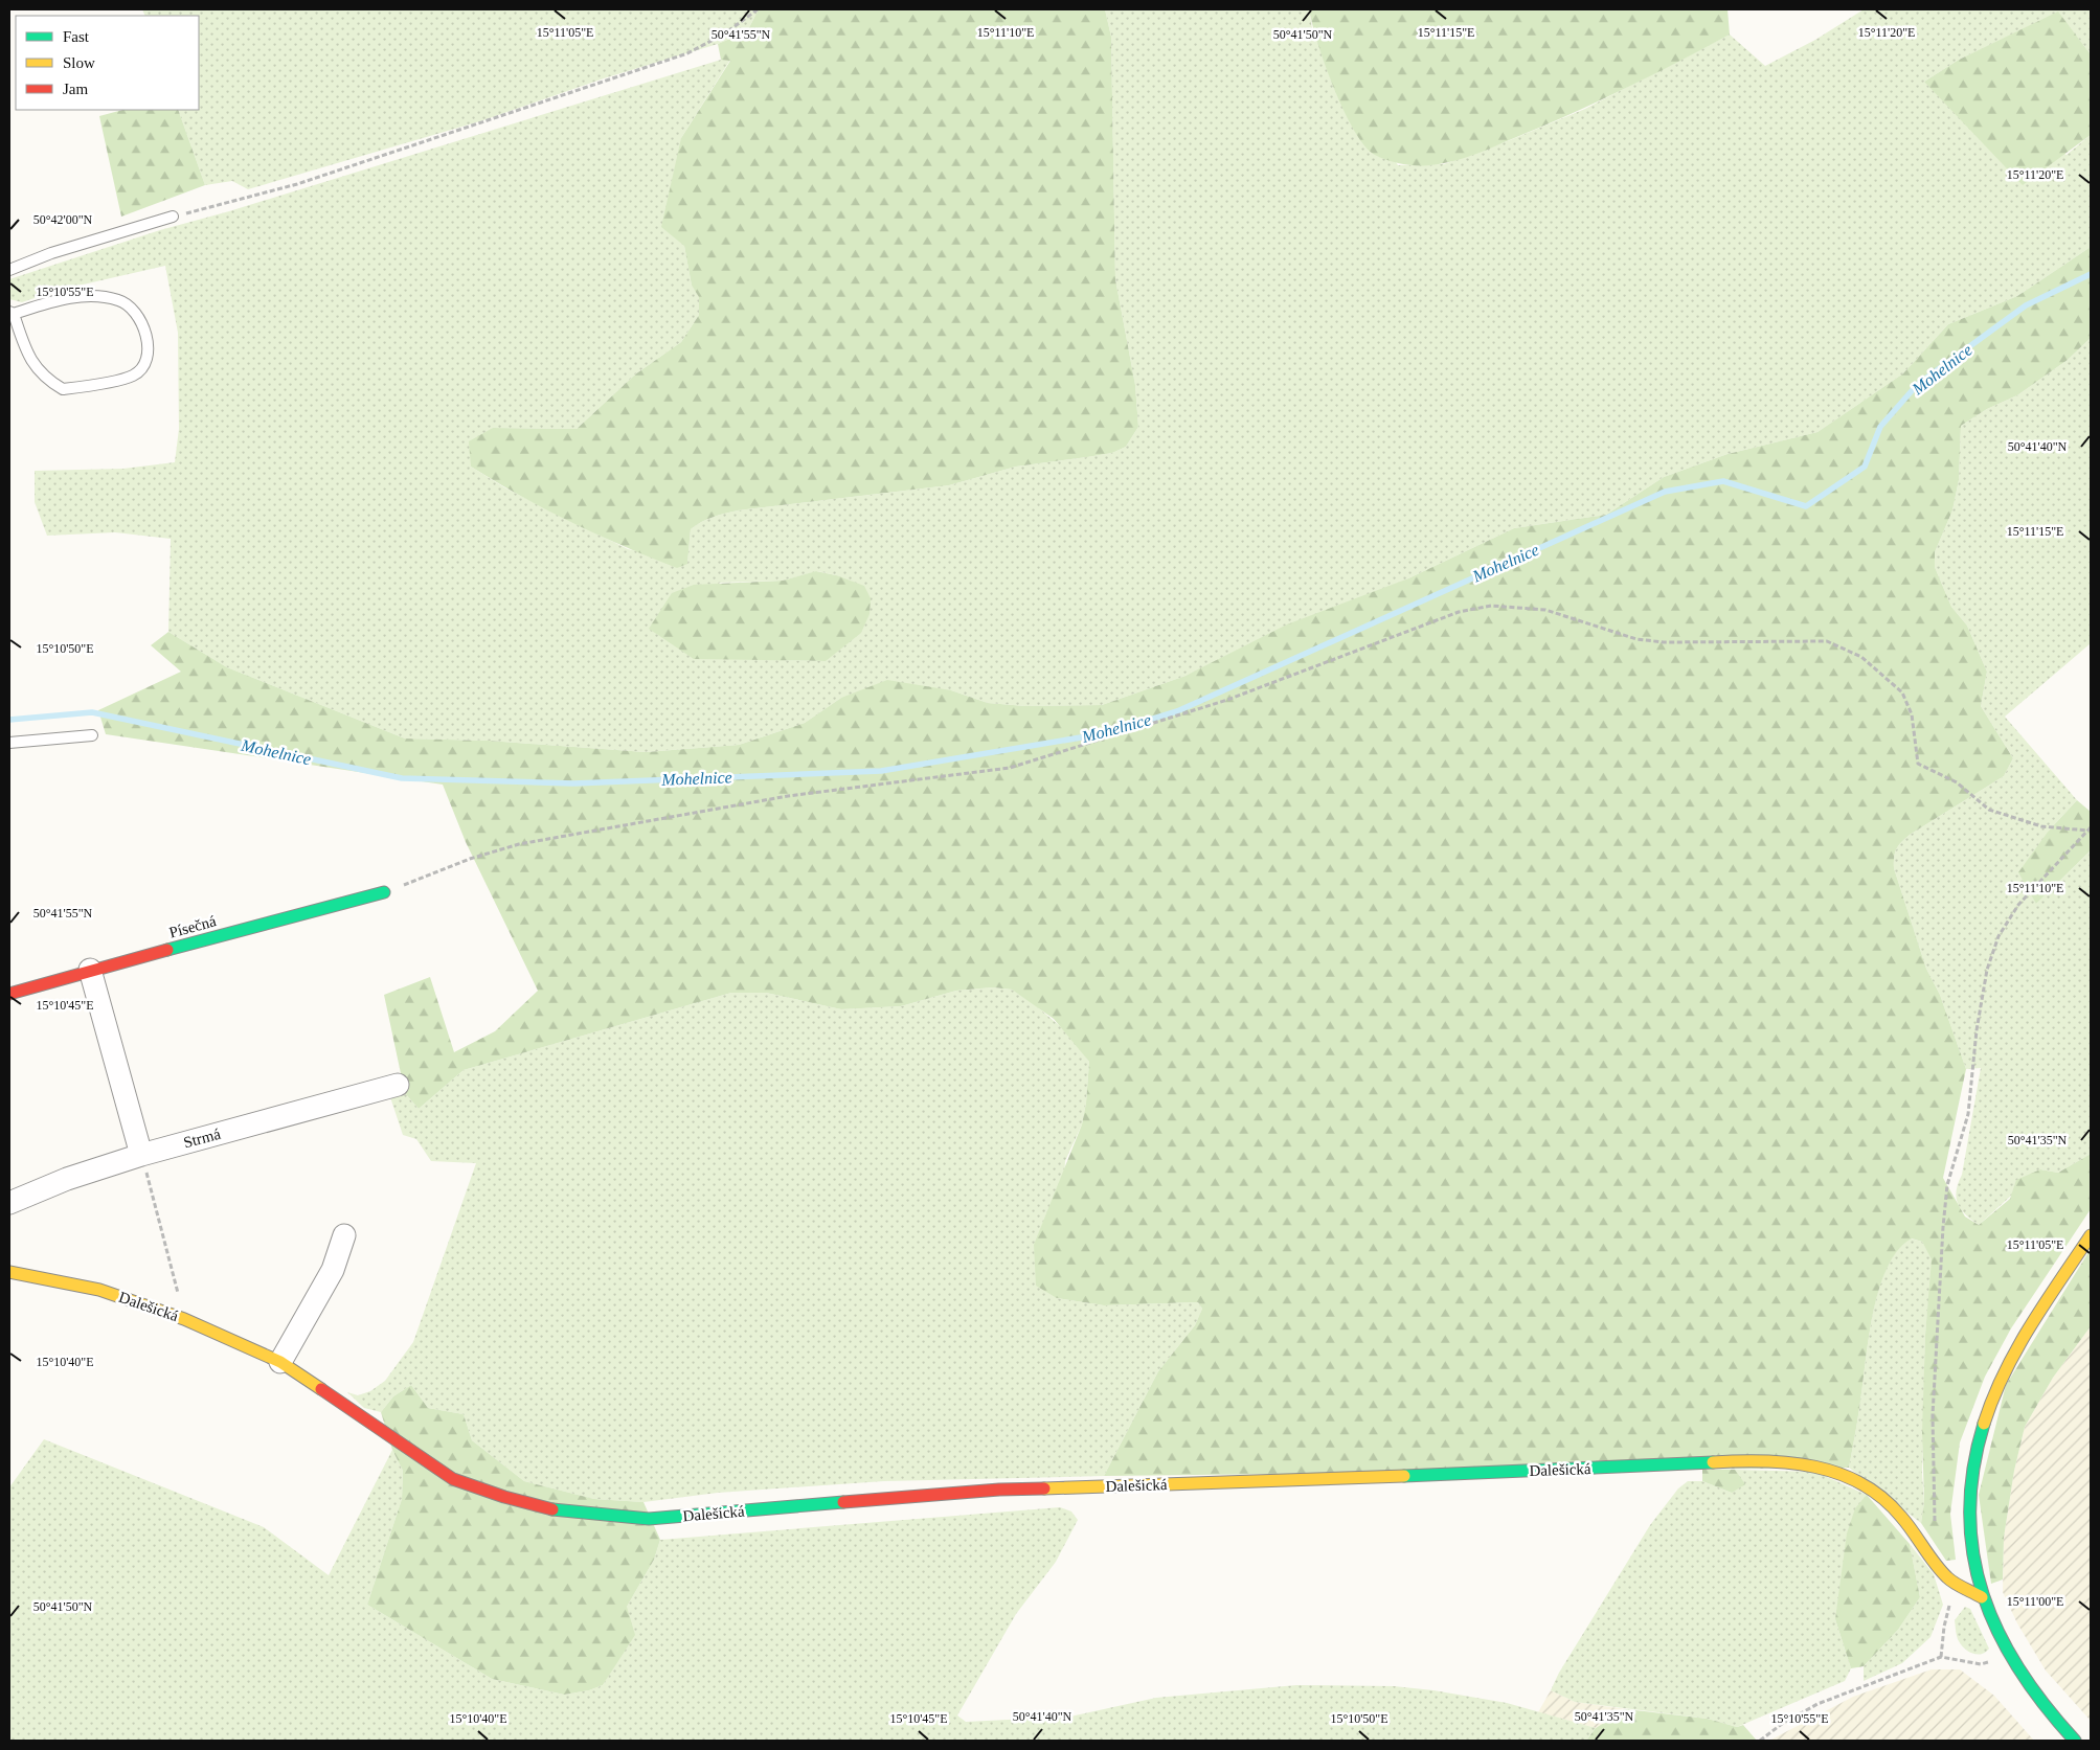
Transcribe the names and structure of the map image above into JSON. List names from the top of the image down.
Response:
{
  "streets": {
    "street": ["Písečná", "Strmá", "Dalešická"]
  },
  "water": ["Mohelnice"],
  "legend": ["Fast", "Slow", "Jam"],
  "coordinates": [
    "15°11'20\"E",
    "15°11'05\"E",
    "15°11'10\"E",
    "15°11'15\"E",
    "50°41'55\"N",
    "50°41'50\"N",
    "50°42'00\"N",
    "15°10'55\"E",
    "50°41'40\"N",
    "15°10'50\"E",
    "15°10'45\"E",
    "50°41'35\"N",
    "15°10'40\"E",
    "15°11'00\"E"
  ]
}
